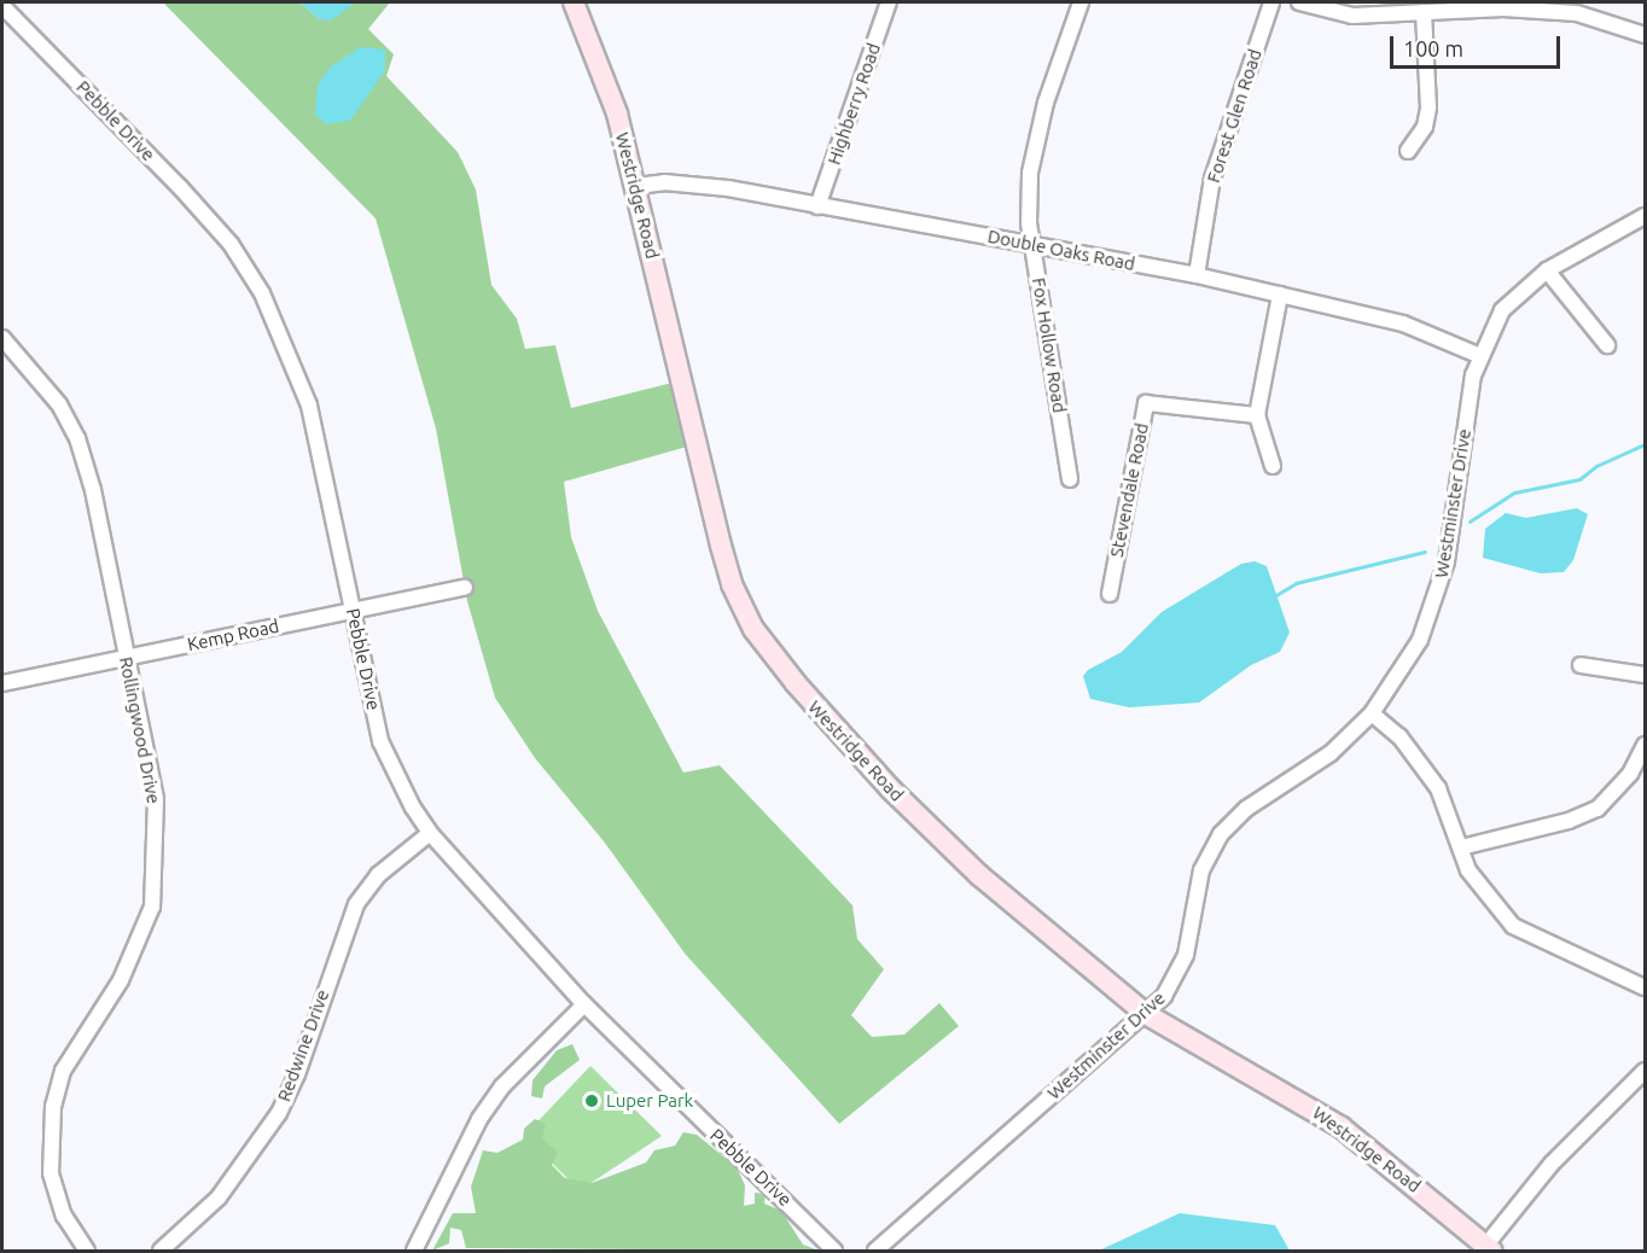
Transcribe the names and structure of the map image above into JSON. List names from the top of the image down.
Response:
{
  "streets": {
    "main road": ["Westridge Road"],
    "street": [
      "Highberry Road",
      "Forest Glen Road",
      "Pebble Drive",
      "Double Oaks Road",
      "Fox Hollow Road",
      "Stevendale Road",
      "Westminster Drive",
      "Kemp Road",
      "Rollingwood Drive",
      "Redwine Drive"
    ]
  },
  "crossings": [
    ["Highberry Road", "Double Oaks Road"],
    ["Forest Glen Road", "Double Oaks Road"],
    ["Pebble Drive", "Kemp Road"],
    ["Pebble Drive", "Redwine Drive"],
    ["Westridge Road", "Double Oaks Road"],
    ["Westridge Road", "Westminster Drive"],
    ["Double Oaks Road", "Fox Hollow Road"],
    ["Double Oaks Road", "Westminster Drive"],
    ["Kemp Road", "Rollingwood Drive"]
  ],
  "places": ["Luper Park"],
  "scale_bar": "100 m"
}
